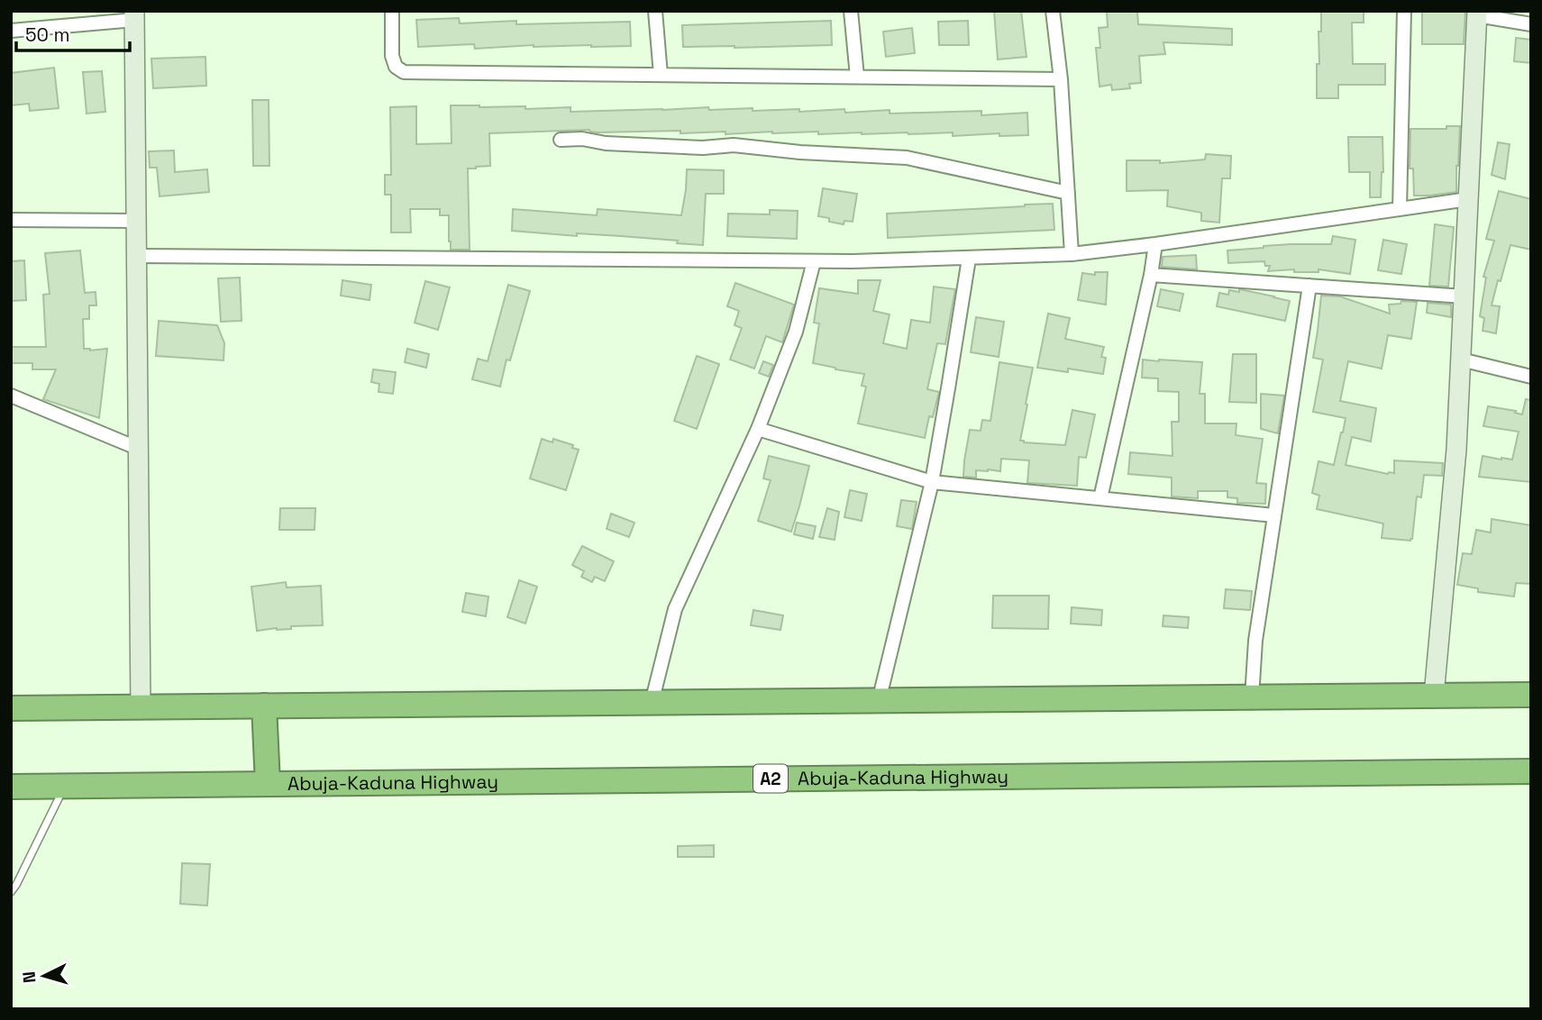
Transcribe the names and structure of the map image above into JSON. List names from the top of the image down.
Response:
{
  "streets": {
    "highway": ["Abuja-Kaduna Highway", "A2"]
  },
  "scale_bar": "50 m",
  "north": "left"
}
